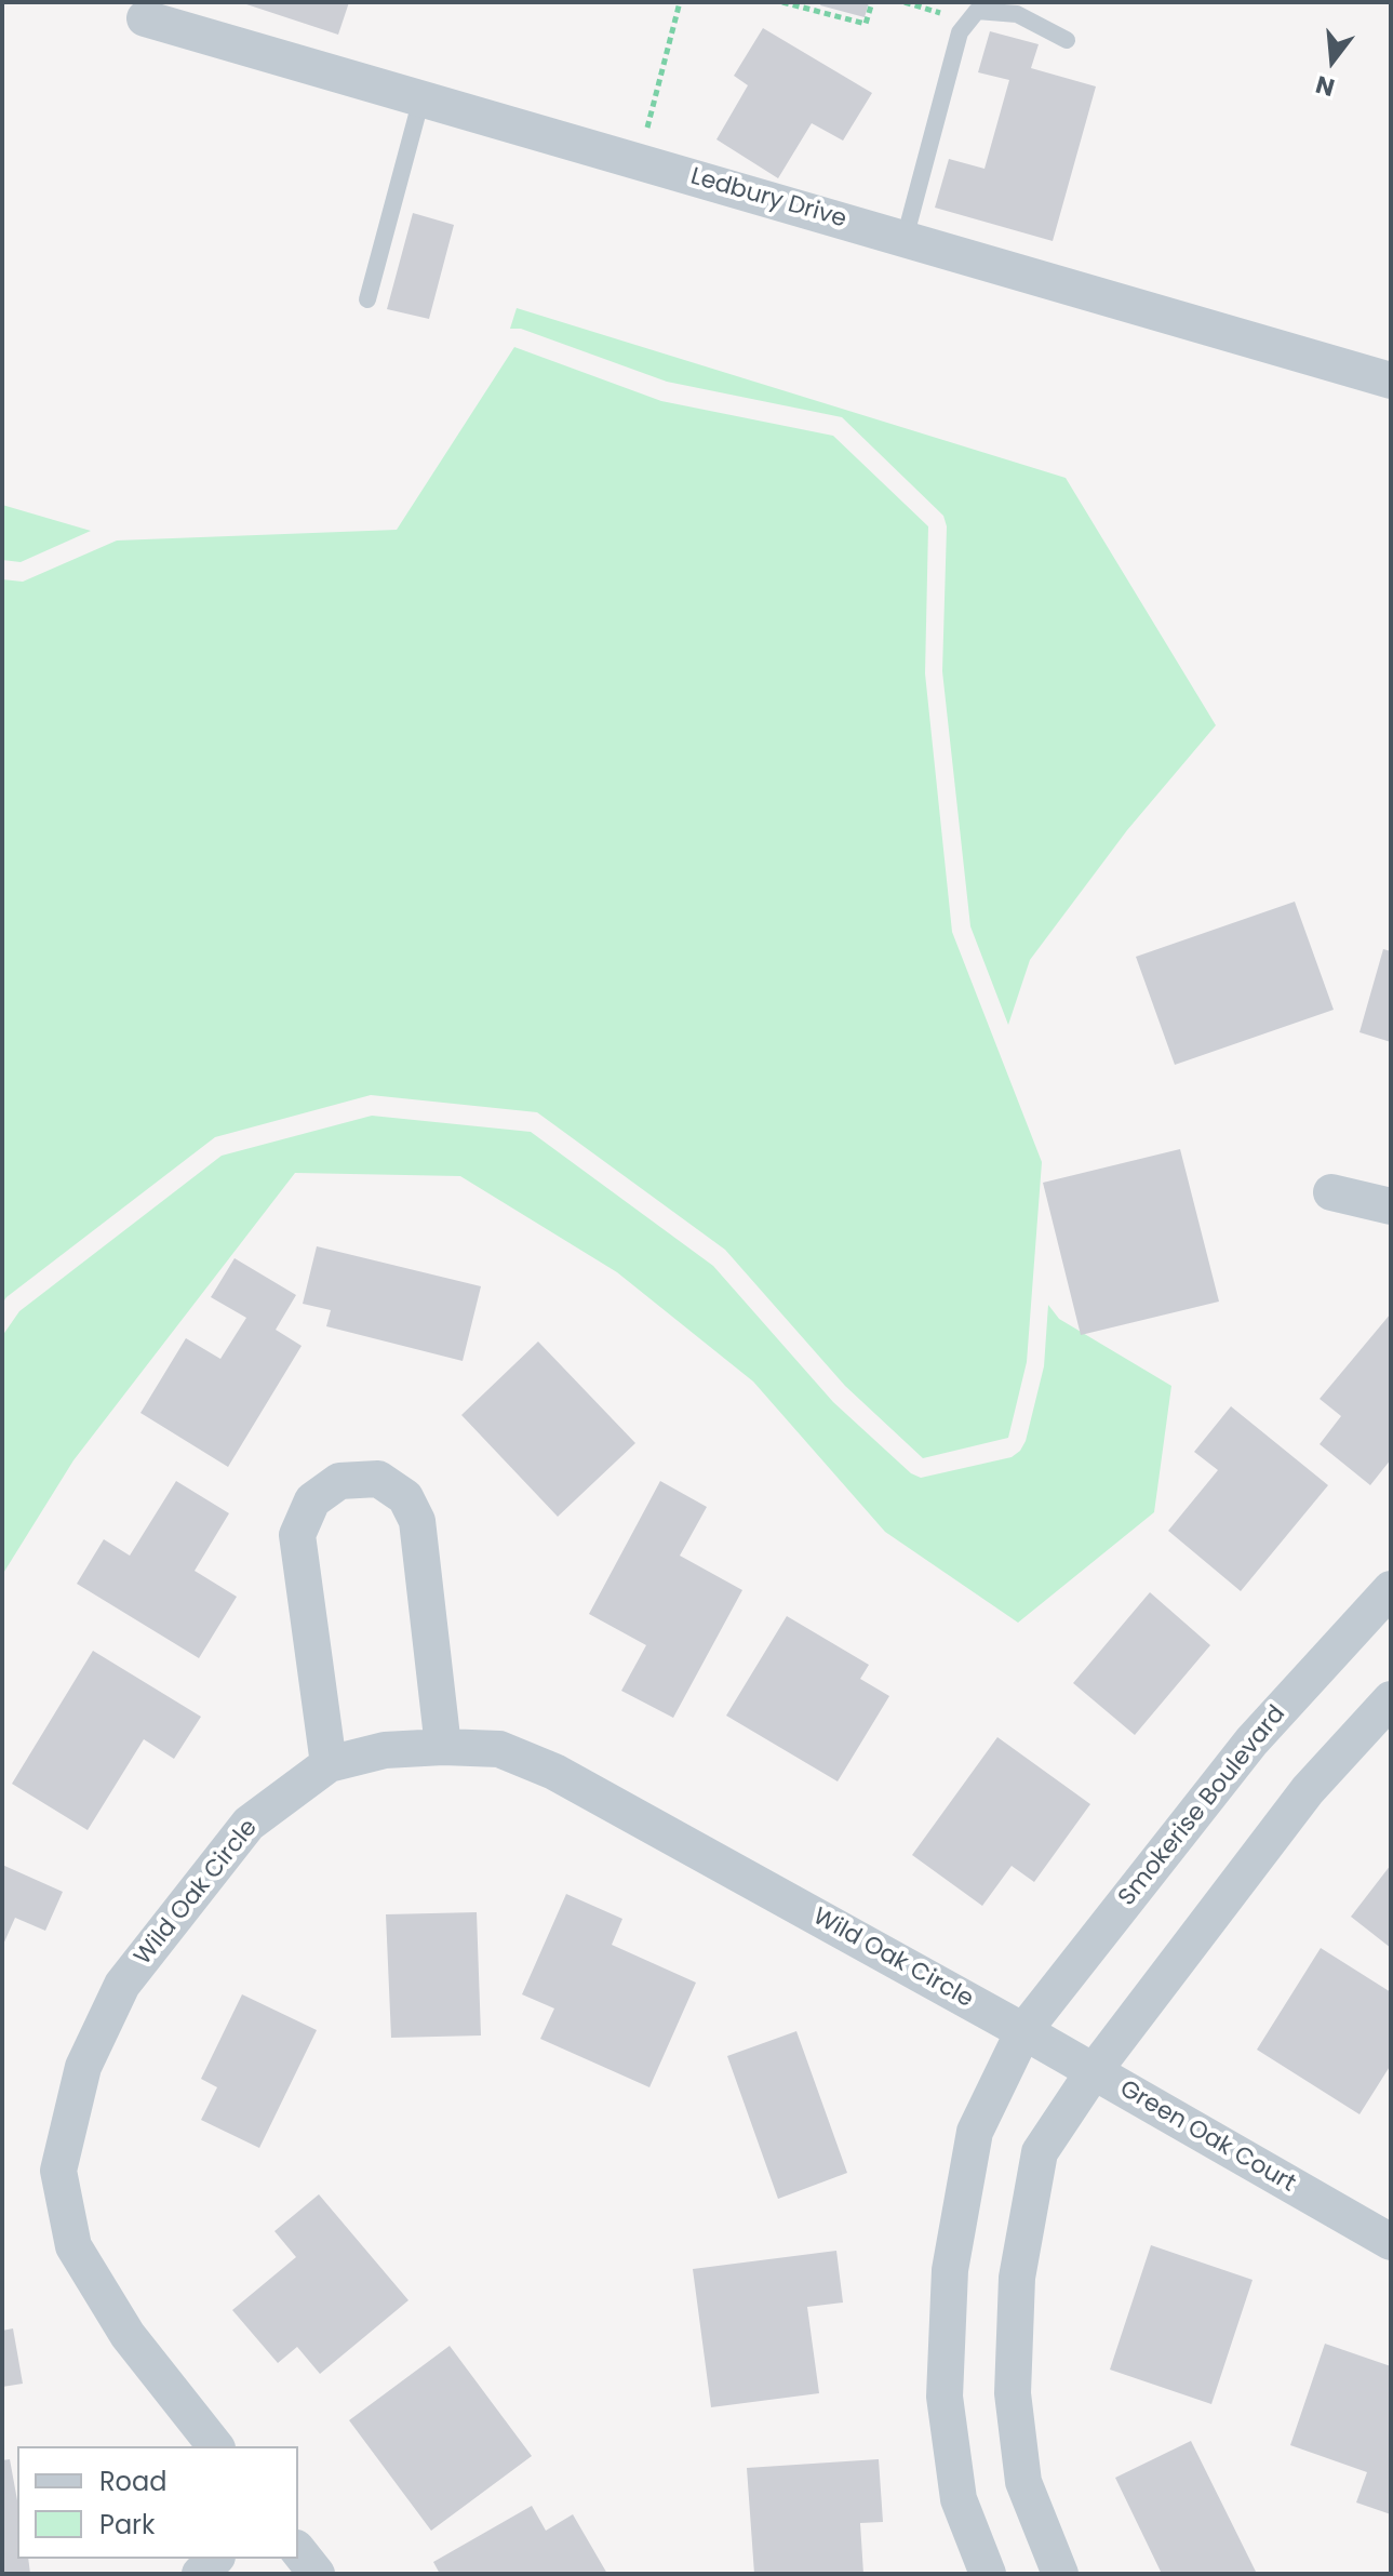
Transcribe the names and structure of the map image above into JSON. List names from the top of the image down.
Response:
{
  "streets": {
    "street": [
      "Ledbury Drive",
      "Smokerise Boulevard",
      "Wild Oak Circle",
      "Green Oak Court"
    ]
  },
  "crossings": [
    ["Smokerise Boulevard", "Wild Oak Circle"],
    ["Smokerise Boulevard", "Green Oak Court"],
    ["Wild Oak Circle", "Green Oak Court"]
  ],
  "legend": ["Road", "Park"],
  "north": "bottom"
}
